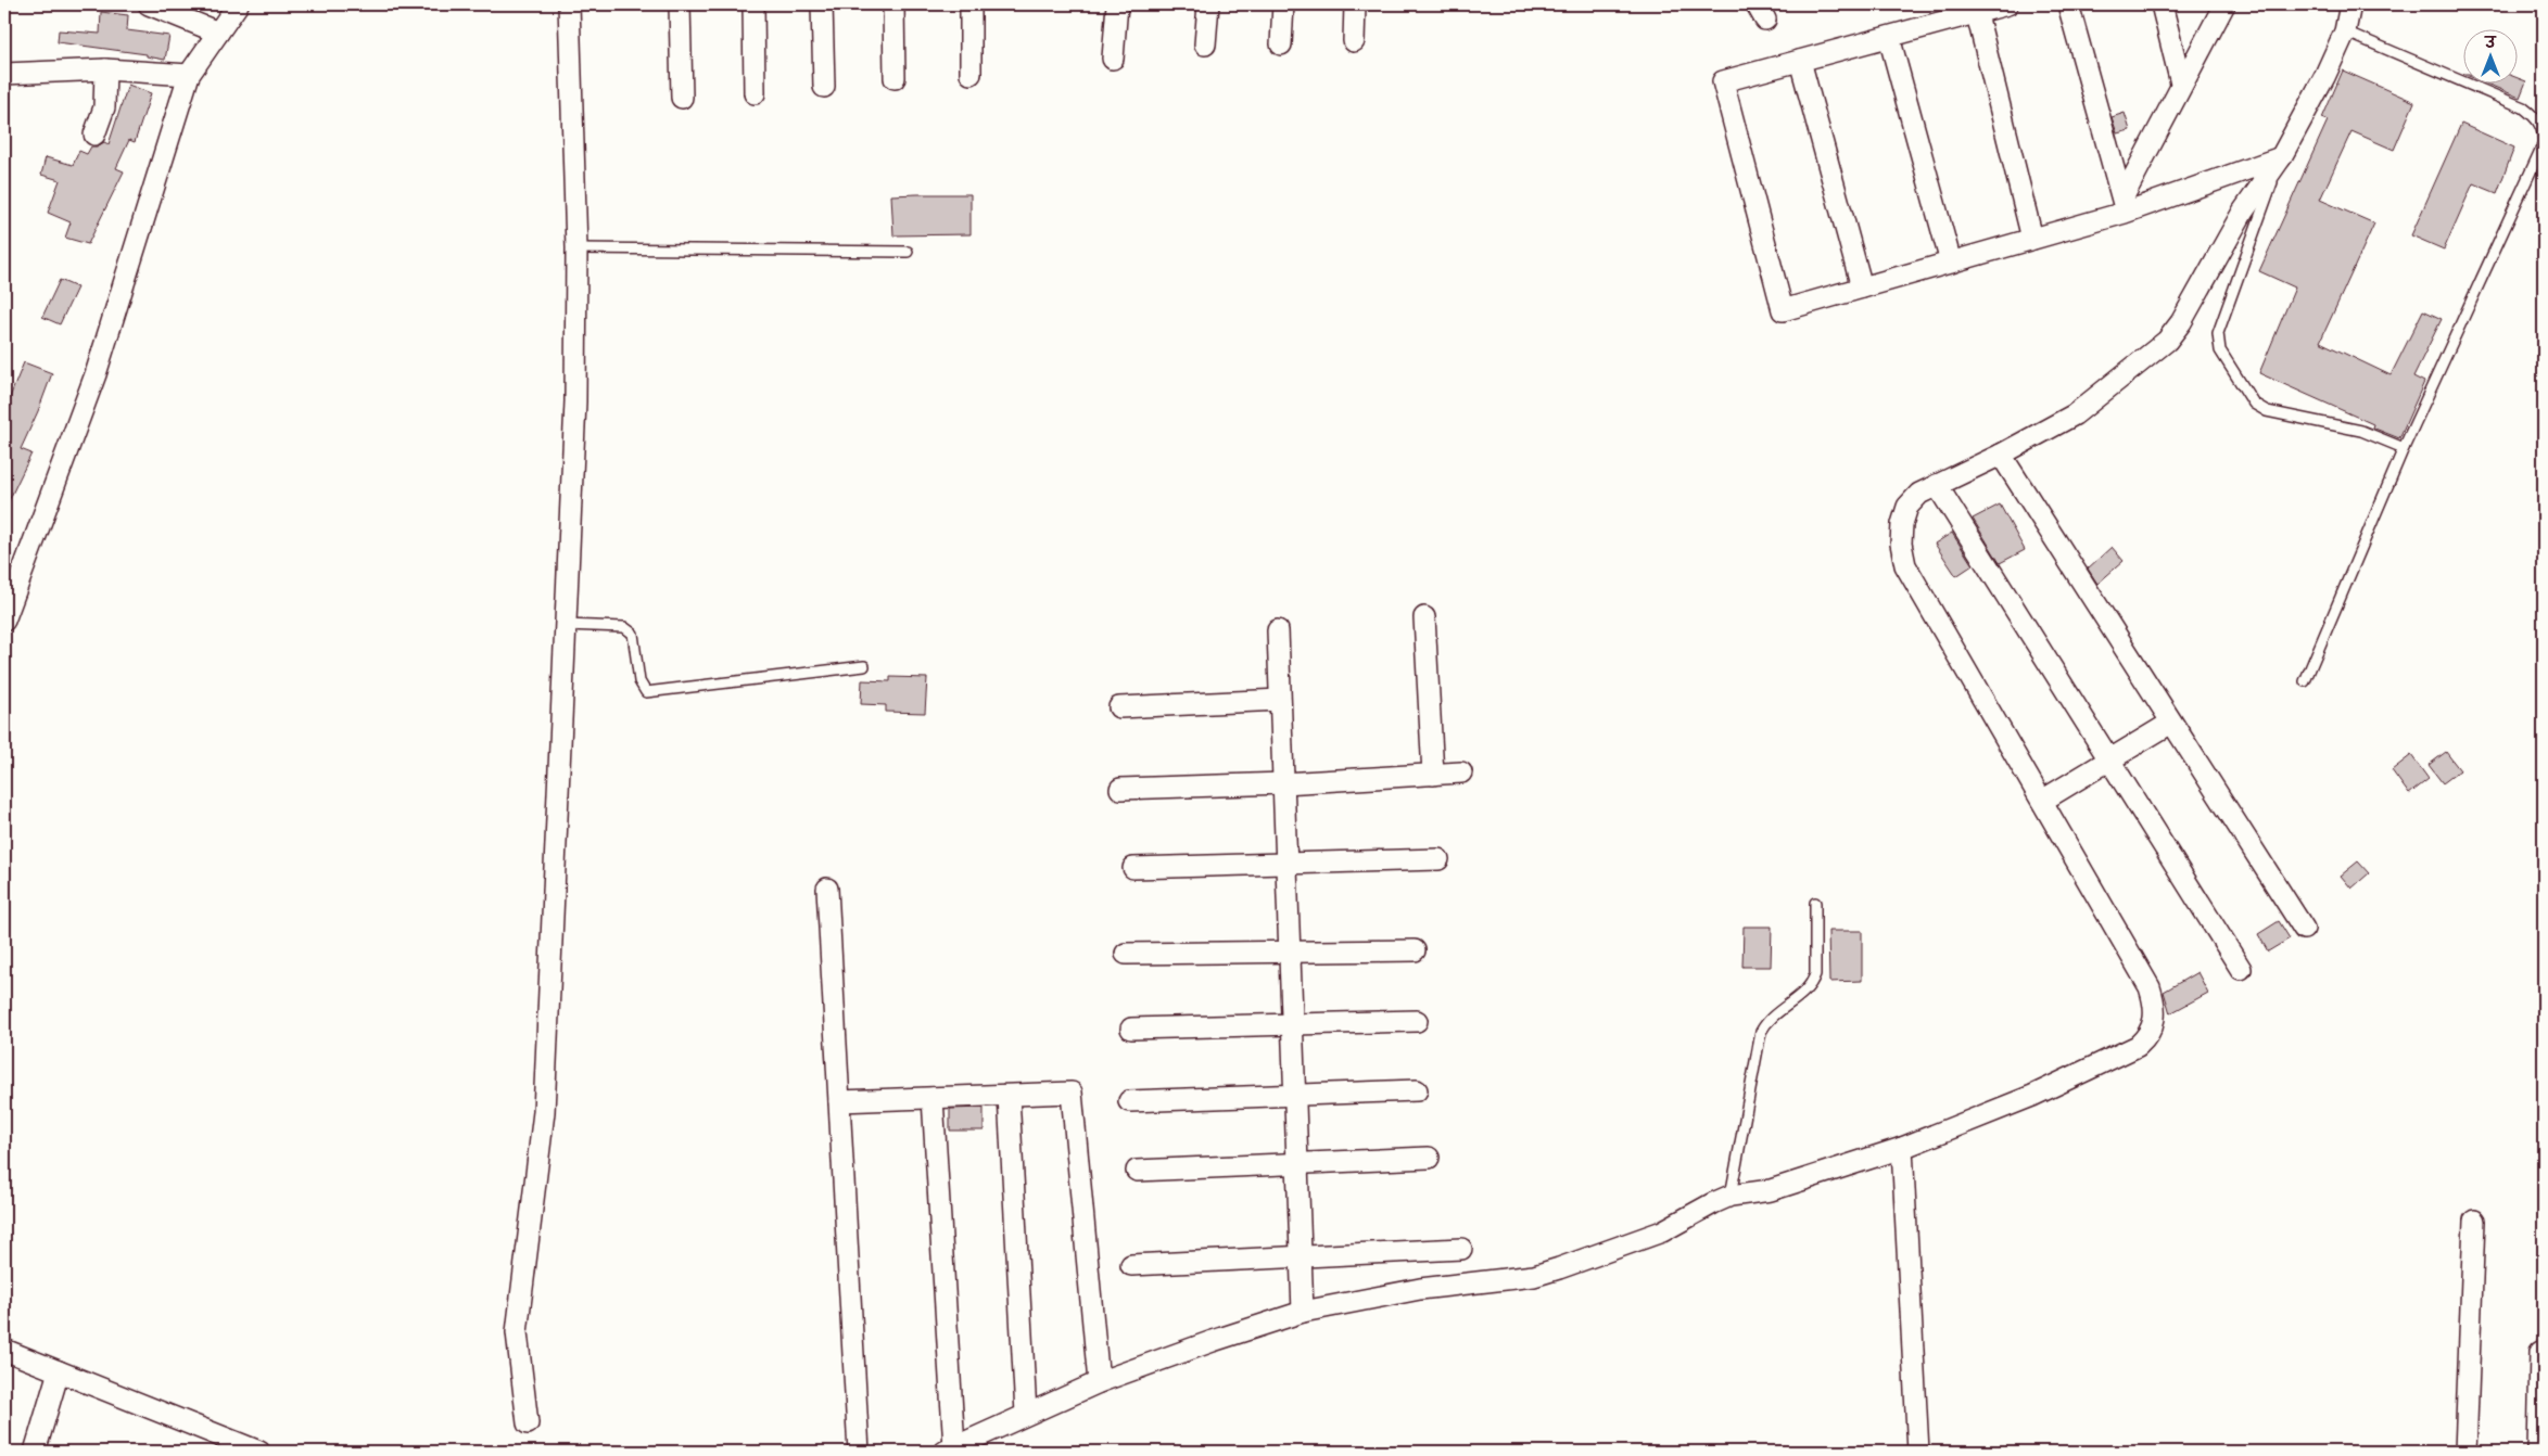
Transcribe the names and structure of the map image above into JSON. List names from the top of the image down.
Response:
{
  "north": "top"
}
